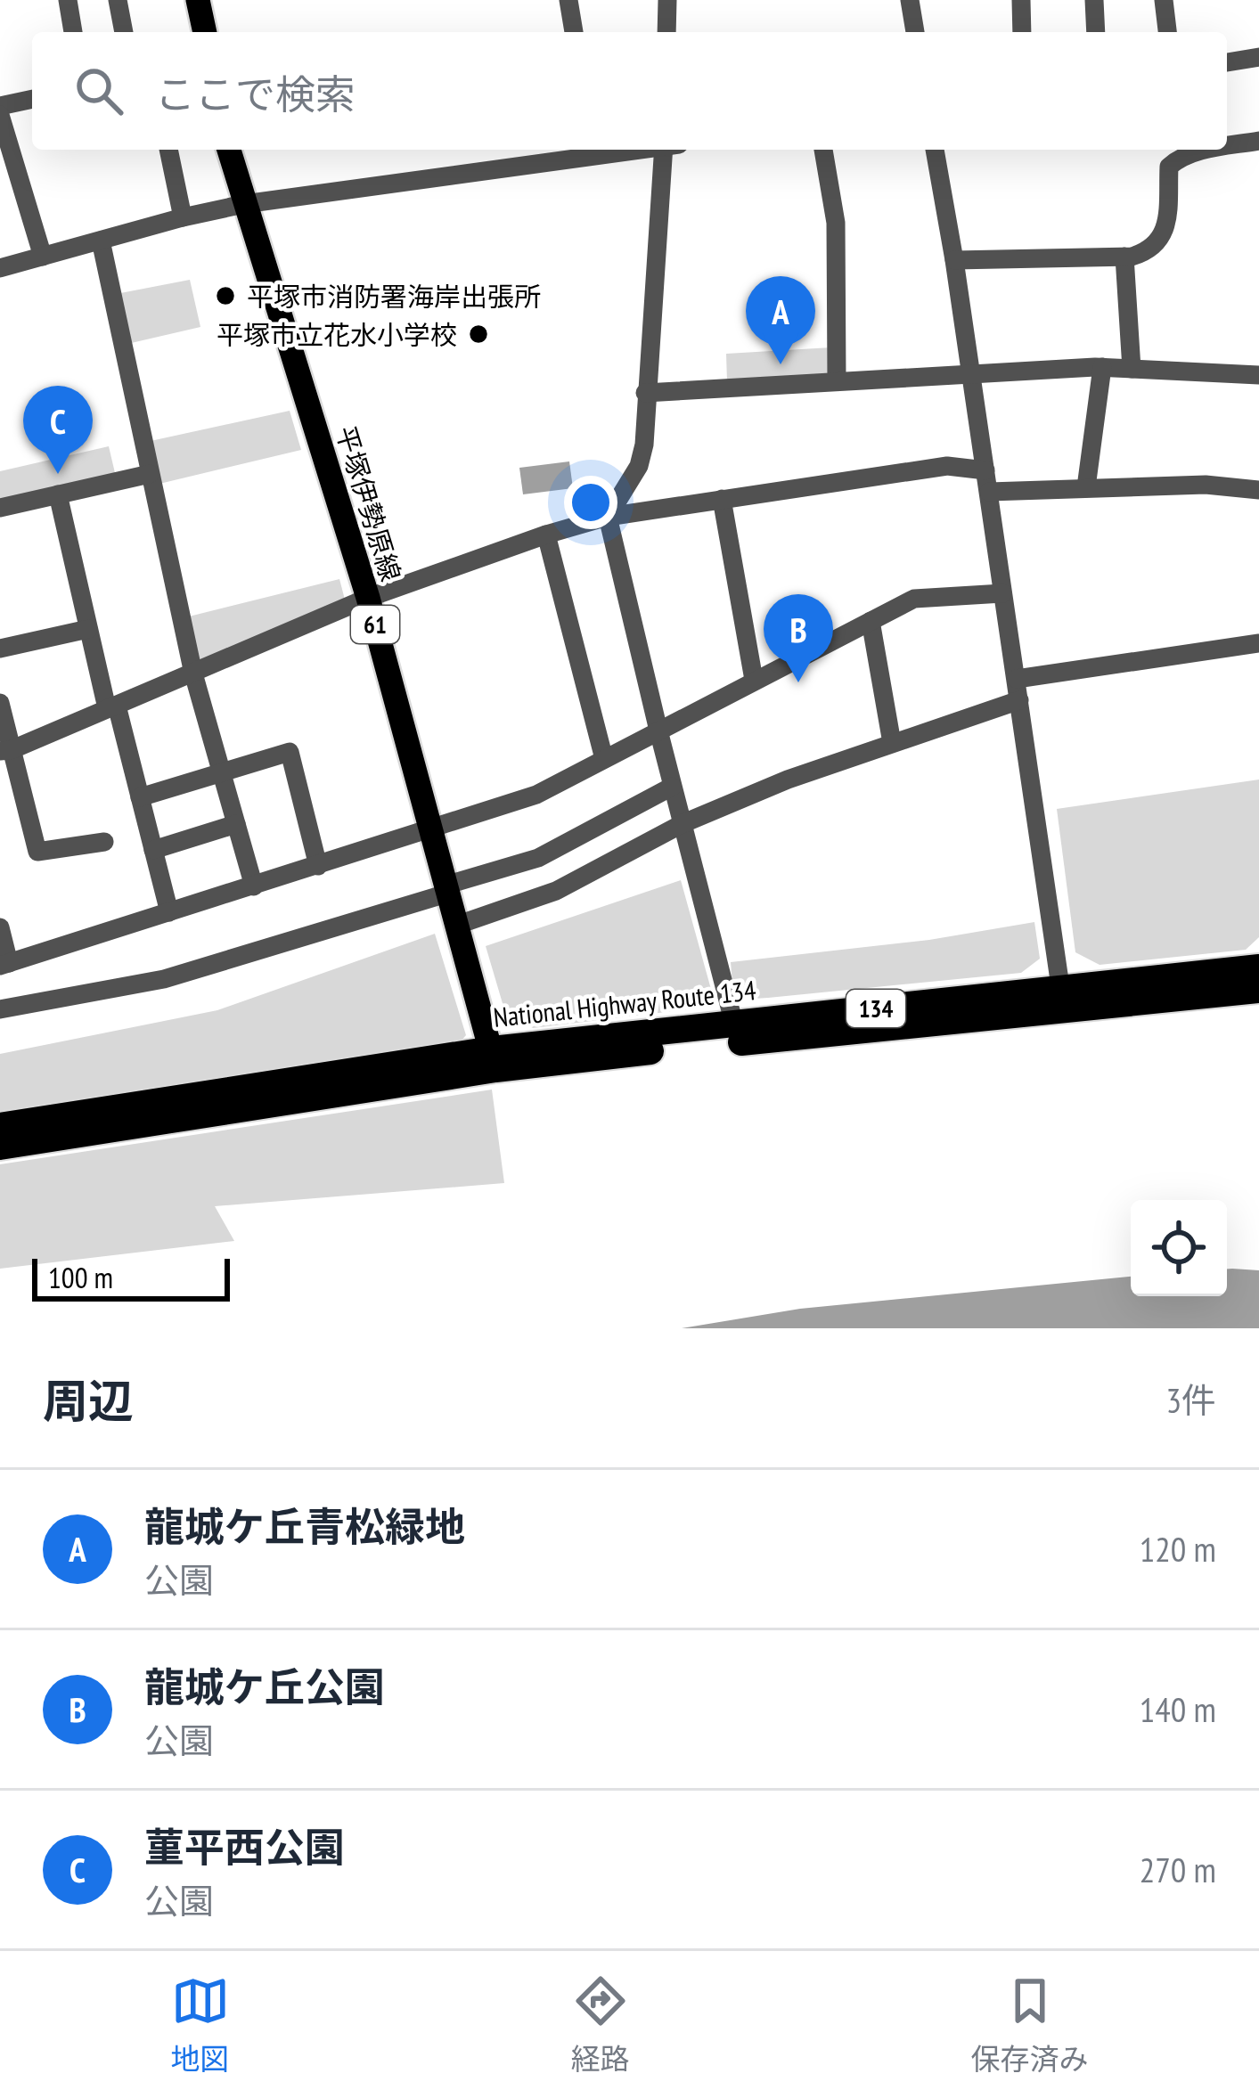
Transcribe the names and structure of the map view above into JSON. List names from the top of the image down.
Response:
{
  "streets": {
    "highway": ["National Highway Route 134", "134"],
    "main road": ["平塚伊勢原線", "61"]
  },
  "crossings": [
    ["平塚伊勢原線", "National Highway Route 134"]
  ],
  "places": ["平塚市消防署海岸出張所", "平塚市立花水小学校"],
  "scale_bar": "100 m",
  "page": {
    "search": "ここで検索",
    "pins": ["A", "C", "B"],
    "scale": "100 m",
    "heading": ["周辺", "3件"],
    "list": [
      {
        "mark": "A",
        "name": "龍城ケ丘青松緑地",
        "note": "公園",
        "value": "120 m"
      },
      {
        "mark": "B",
        "name": "龍城ケ丘公園",
        "note": "公園",
        "value": "140 m"
      },
      {
        "mark": "C",
        "name": "菫平西公園",
        "note": "公園",
        "value": "270 m"
      }
    ],
    "nav": ["地図", "経路", "保存済み"]
  }
}
